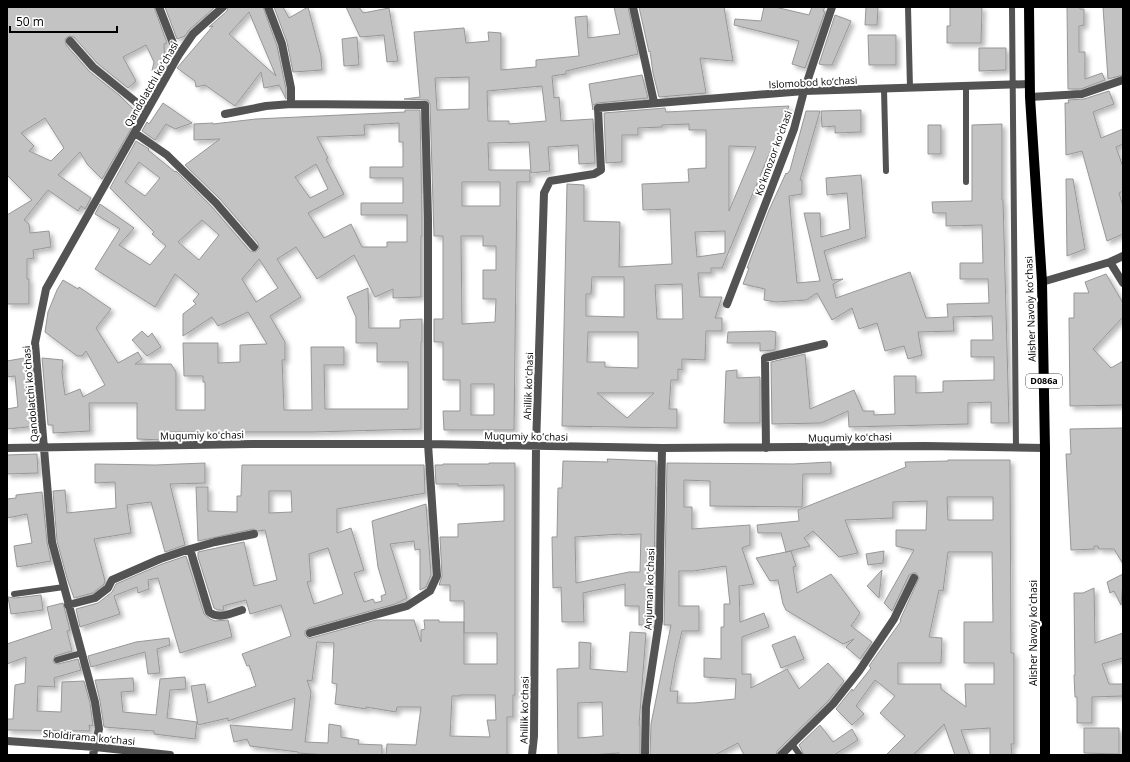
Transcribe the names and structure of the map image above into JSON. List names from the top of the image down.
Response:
{
  "streets": {
    "main road": ["Alisher Navoiy koʻchasi", "D086a"],
    "street": [
      "Islomobod ko‘chasi",
      "Qandolatchi koʻchasi",
      "Koʻkmozor koʻchasi",
      "Ahillik koʻchasi",
      "Muqumiy koʻchasi",
      "Anjuman koʻchasi",
      "Sholdirama ko‘chasi"
    ]
  },
  "crossings": [
    ["Islomobod ko‘chasi", "Koʻkmozor koʻchasi"],
    ["Islomobod ko‘chasi", "Alisher Navoiy koʻchasi"],
    ["Islomobod ko‘chasi", "Ahillik koʻchasi"],
    ["Qandolatchi koʻchasi", "Muqumiy koʻchasi"],
    ["Qandolatchi koʻchasi", "Sholdirama ko‘chasi"],
    ["Alisher Navoiy koʻchasi", "Muqumiy koʻchasi"],
    ["Ahillik koʻchasi", "Muqumiy koʻchasi"],
    ["Muqumiy koʻchasi", "Anjuman koʻchasi"]
  ],
  "scale_bar": "50 m"
}
